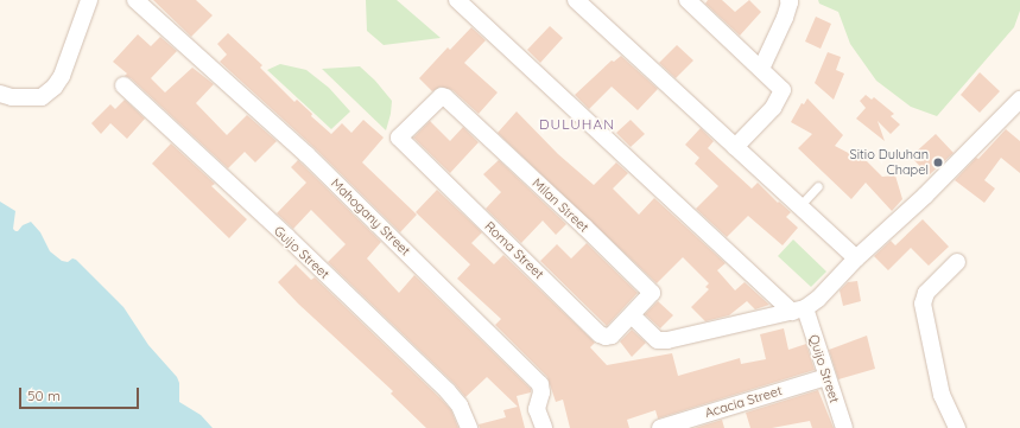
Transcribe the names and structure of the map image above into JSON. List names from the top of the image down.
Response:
{
  "streets": {
    "street": [
      "Milan Street",
      "Mahogany Street",
      "Roma Street",
      "Guijo Street",
      "Quijo Street",
      "Acacia Street"
    ]
  },
  "crossings": [
    ["Milan Street", "Roma Street"],
    ["Quijo Street", "Acacia Street"]
  ],
  "districts": ["DULUHAN"],
  "places": ["Sitio Duluhan Chapel"],
  "scale_bar": "50 m"
}
